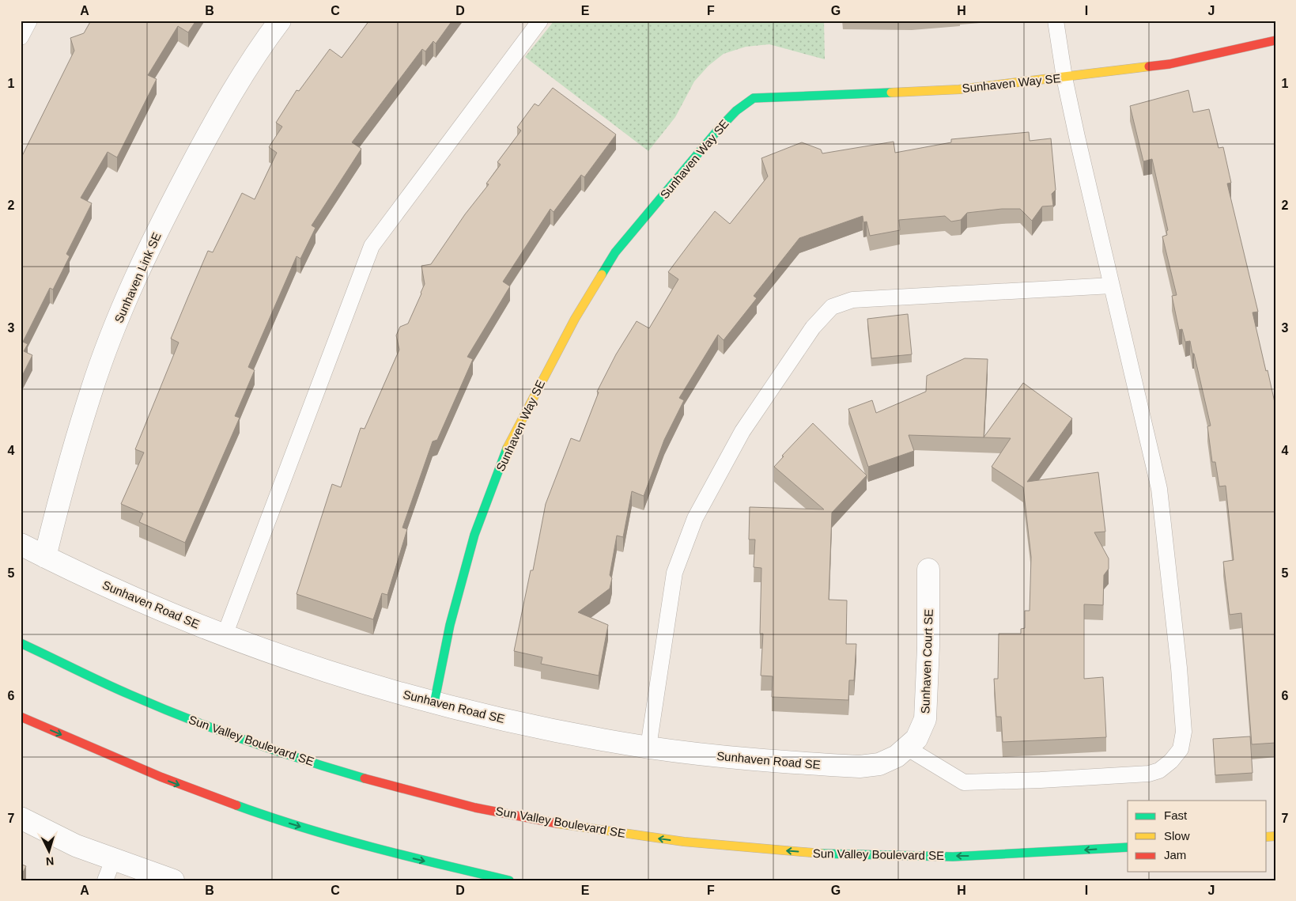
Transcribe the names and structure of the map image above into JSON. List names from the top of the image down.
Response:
{
  "streets": {
    "main road": ["Sunhaven Way SE", "Sun Valley Boulevard SE"],
    "street": ["Sunhaven Link SE", "Sunhaven Road SE", "Sunhaven Court SE"]
  },
  "crossings": [
    ["Sunhaven Way SE", "Sunhaven Road SE"],
    ["Sunhaven Link SE", "Sunhaven Road SE"],
    ["Sunhaven Road SE", "Sunhaven Court SE"]
  ],
  "legend": ["Fast", "Slow", "Jam"],
  "north": "bottom",
  "grid": {
    "columns": [
      "A",
      "B",
      "C",
      "D",
      "E",
      "F",
      "G",
      "H",
      "I",
      "J"
    ],
    "rows": [
      "1",
      "2",
      "3",
      "4",
      "5",
      "6",
      "7"
    ]
  }
}
